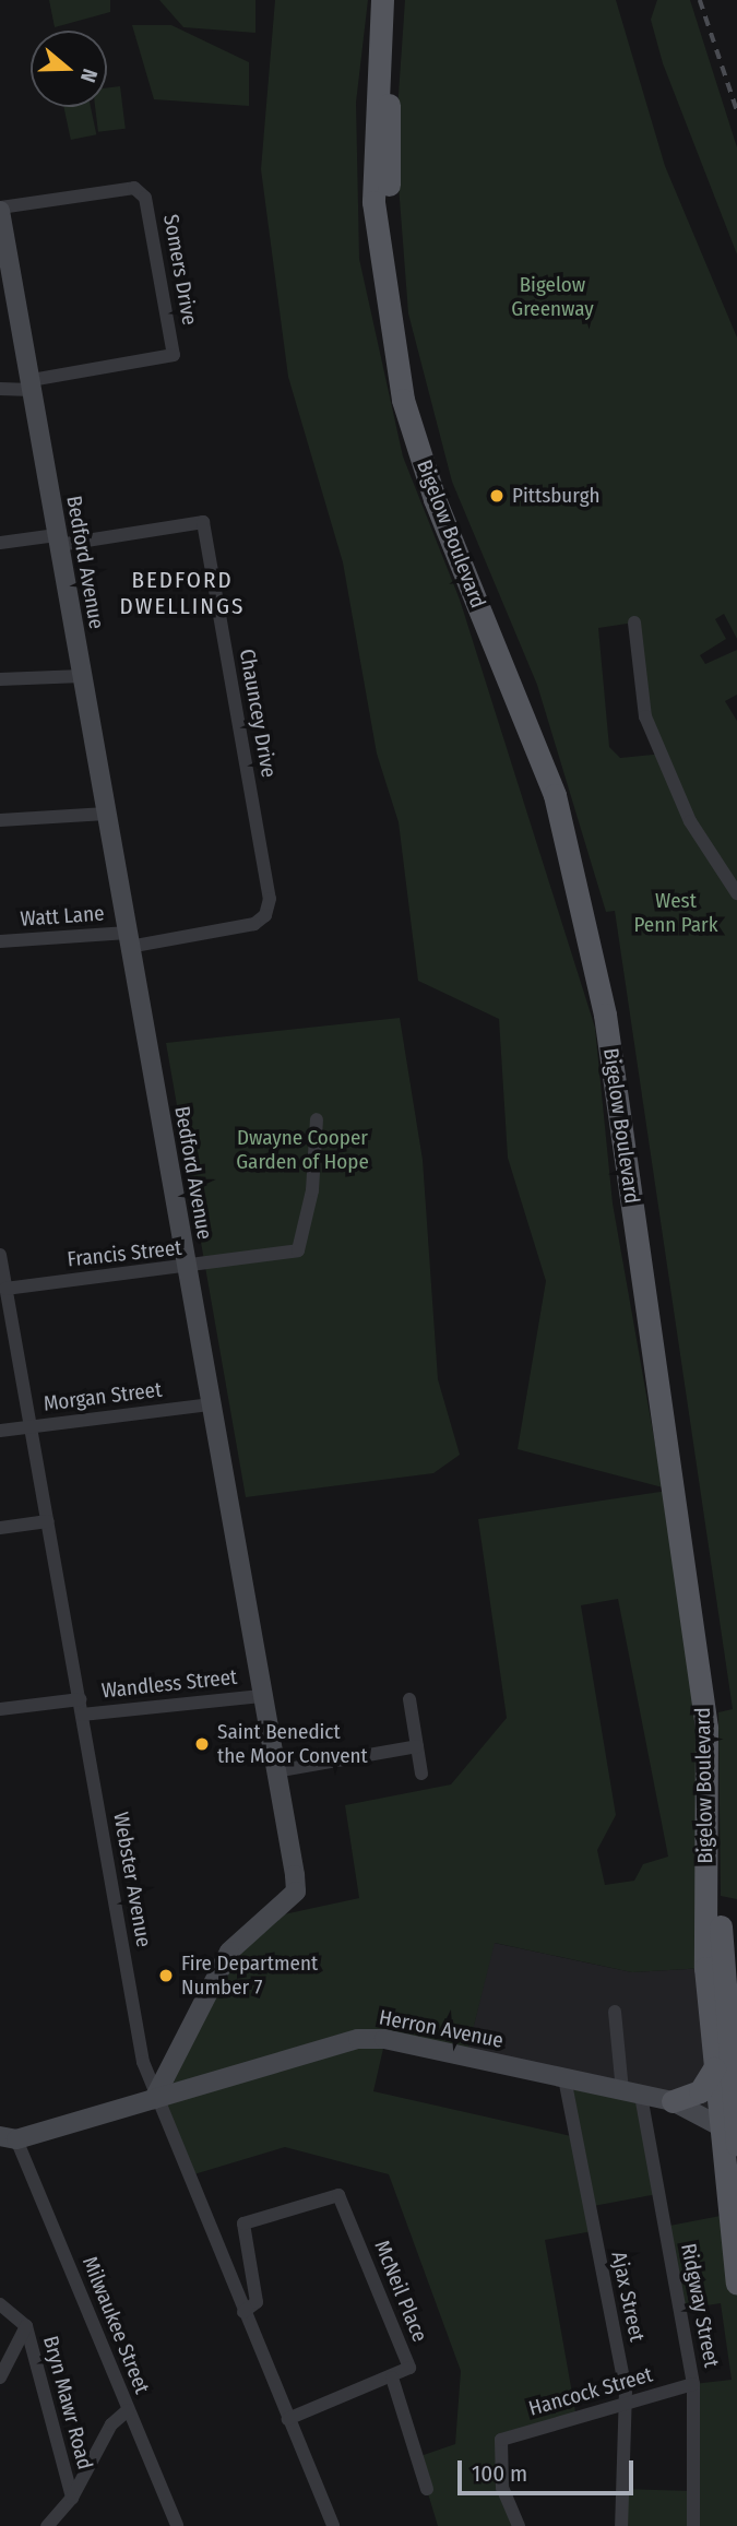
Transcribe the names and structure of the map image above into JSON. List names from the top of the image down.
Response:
{
  "streets": {
    "main road": ["Bigelow Boulevard"],
    "street": [
      "Somers Drive",
      "Bedford Avenue",
      "Chauncey Drive",
      "Watt Lane",
      "Francis Street",
      "Morgan Street",
      "Wandless Street",
      "Webster Avenue",
      "Herron Avenue",
      "McNeil Place",
      "Ajax Street",
      "Ridgway Street",
      "Milwaukee Street",
      "Hancock Street",
      "Bryn Mawr Road"
    ]
  },
  "crossings": [
    ["Somers Drive", "Bedford Avenue"],
    ["Bigelow Boulevard", "Herron Avenue"],
    ["Bedford Avenue", "Chauncey Drive"],
    ["Bedford Avenue", "Watt Lane"],
    ["Bedford Avenue", "Francis Street"],
    ["Bedford Avenue", "Morgan Street"],
    ["Bedford Avenue", "Wandless Street"],
    ["Bedford Avenue", "Webster Avenue"],
    ["Bedford Avenue", "Herron Avenue"],
    ["Chauncey Drive", "Watt Lane"],
    ["Francis Street", "Webster Avenue"],
    ["Morgan Street", "Webster Avenue"],
    ["Wandless Street", "Webster Avenue"],
    ["Webster Avenue", "Herron Avenue"],
    ["Webster Avenue", "McNeil Place"],
    ["Herron Avenue", "Ajax Street"],
    ["Herron Avenue", "Ridgway Street"],
    ["Herron Avenue", "Milwaukee Street"],
    ["Ajax Street", "Hancock Street"],
    ["Ridgway Street", "Hancock Street"],
    ["Milwaukee Street", "Bryn Mawr Road"]
  ],
  "districts": ["BEDFORD DWELLINGS"],
  "parks": ["Bigelow Greenway", "West Penn Park", "Dwayne Cooper Garden of Hope"],
  "places": ["Pittsburgh", "Saint Benedict the Moor Convent", "Fire Department Number 7"],
  "scale_bar": "100 m",
  "north": "right"
}
